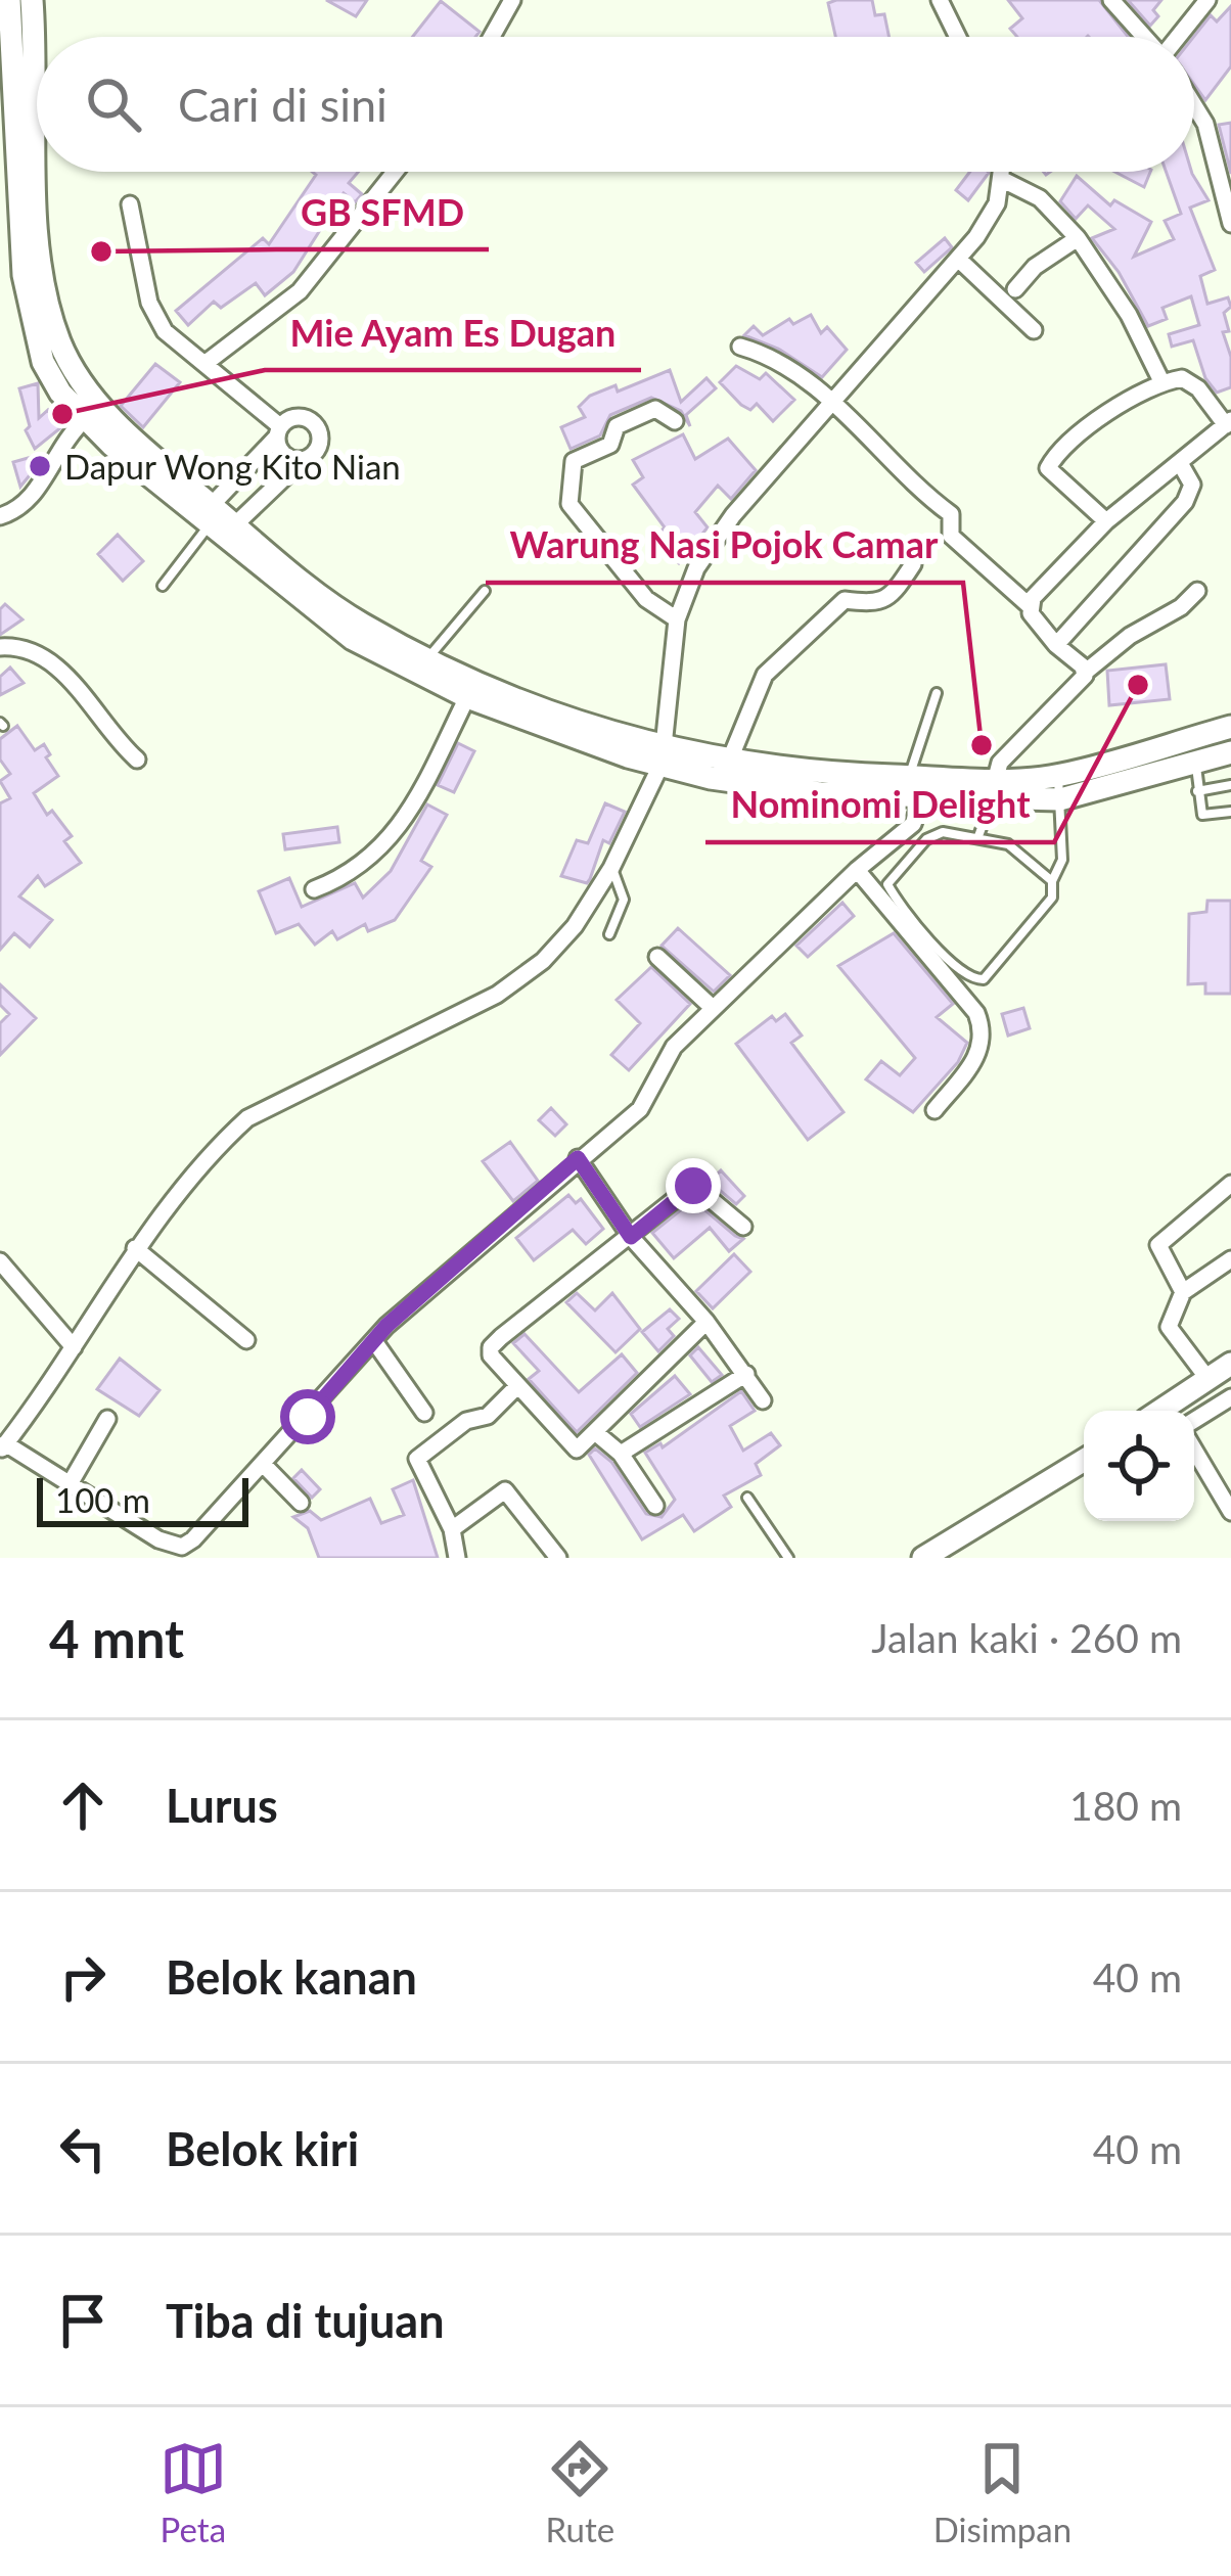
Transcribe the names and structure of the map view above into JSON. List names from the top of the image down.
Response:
{
  "places": [
    "GB SFMD",
    "Mie Ayam Es Dugan",
    "Dapur Wong Kito Nian",
    "Nominomi Delight",
    "Warung Nasi Pojok Camar"
  ],
  "scale_bar": "100 m",
  "page": {
    "search": "Cari di sini",
    "scale": "100 m",
    "heading": ["4 mnt", "Jalan kaki · 260 m"],
    "list": [
      ["Lurus", "180 m"],
      ["Belok kanan", "40 m"],
      ["Belok kiri", "40 m"],
      "Tiba di tujuan"
    ],
    "nav": ["Peta", "Rute", "Disimpan"]
  }
}
